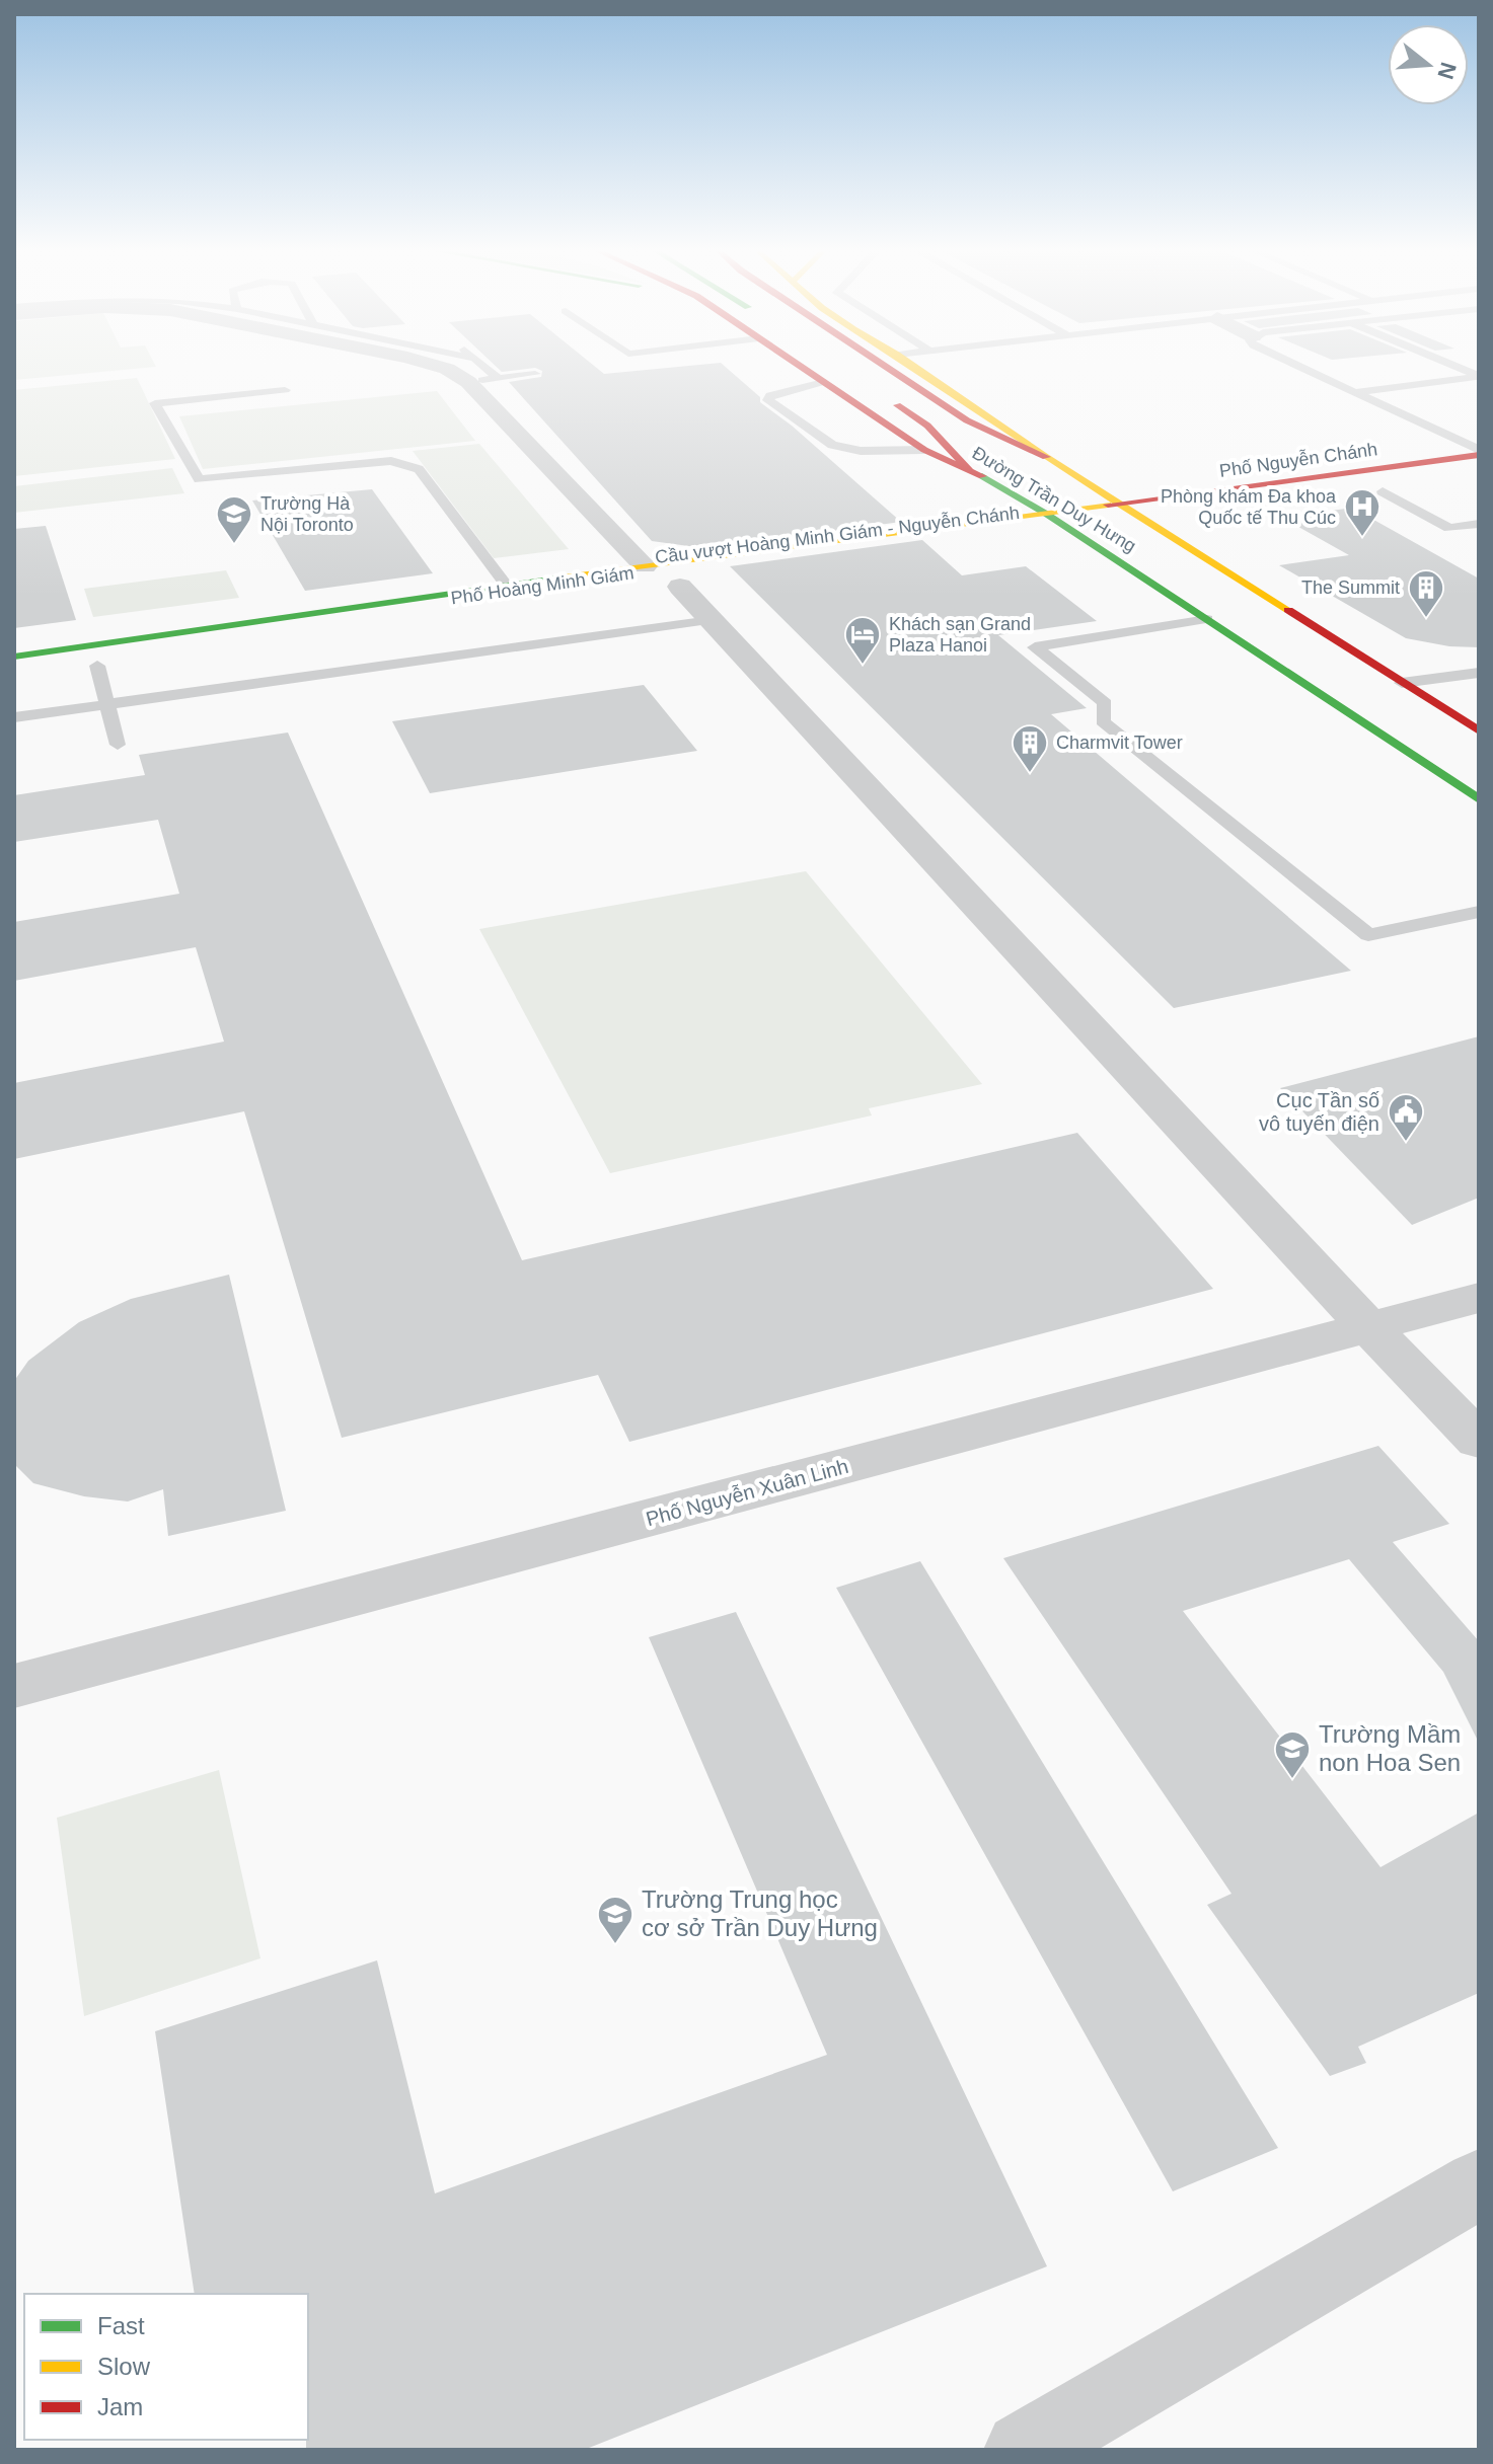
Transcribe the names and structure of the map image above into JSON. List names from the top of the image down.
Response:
{
  "streets": {
    "main road": [
      "Phố Nguyễn Chánh",
      "Đường Trần Duy Hưng",
      "Cầu vượt Hoàng Minh Giám - Nguyễn Chánh",
      "Phố Hoàng Minh Giám"
    ],
    "street": ["Phố Nguyễn Xuân Linh"]
  },
  "crossings": [
    ["Phố Nguyễn Chánh", "Đường Trần Duy Hưng"],
    ["Phố Nguyễn Chánh", "Phố Hoàng Minh Giám"],
    ["Đường Trần Duy Hưng", "Phố Hoàng Minh Giám"],
    ["Cầu vượt Hoàng Minh Giám - Nguyễn Chánh", "Phố Hoàng Minh Giám"]
  ],
  "places": {
    "hospital": ["Phòng khám Đa khoa Quốc tế Thu Cúc"],
    "school or university": ["Trường Hà Nội Toronto", "Trường Mầm non Hoa Sen", "Trường Trung học cơ sở Trần Duy Hưng"],
    "building": ["The Summit", "Charmvit Tower"],
    "hotel": ["Khách sạn Grand Plaza Hanoi"],
    "public building": ["Cục Tần số vô tuyến điện"]
  },
  "legend": ["Fast", "Slow", "Jam"],
  "north": "right"
}
